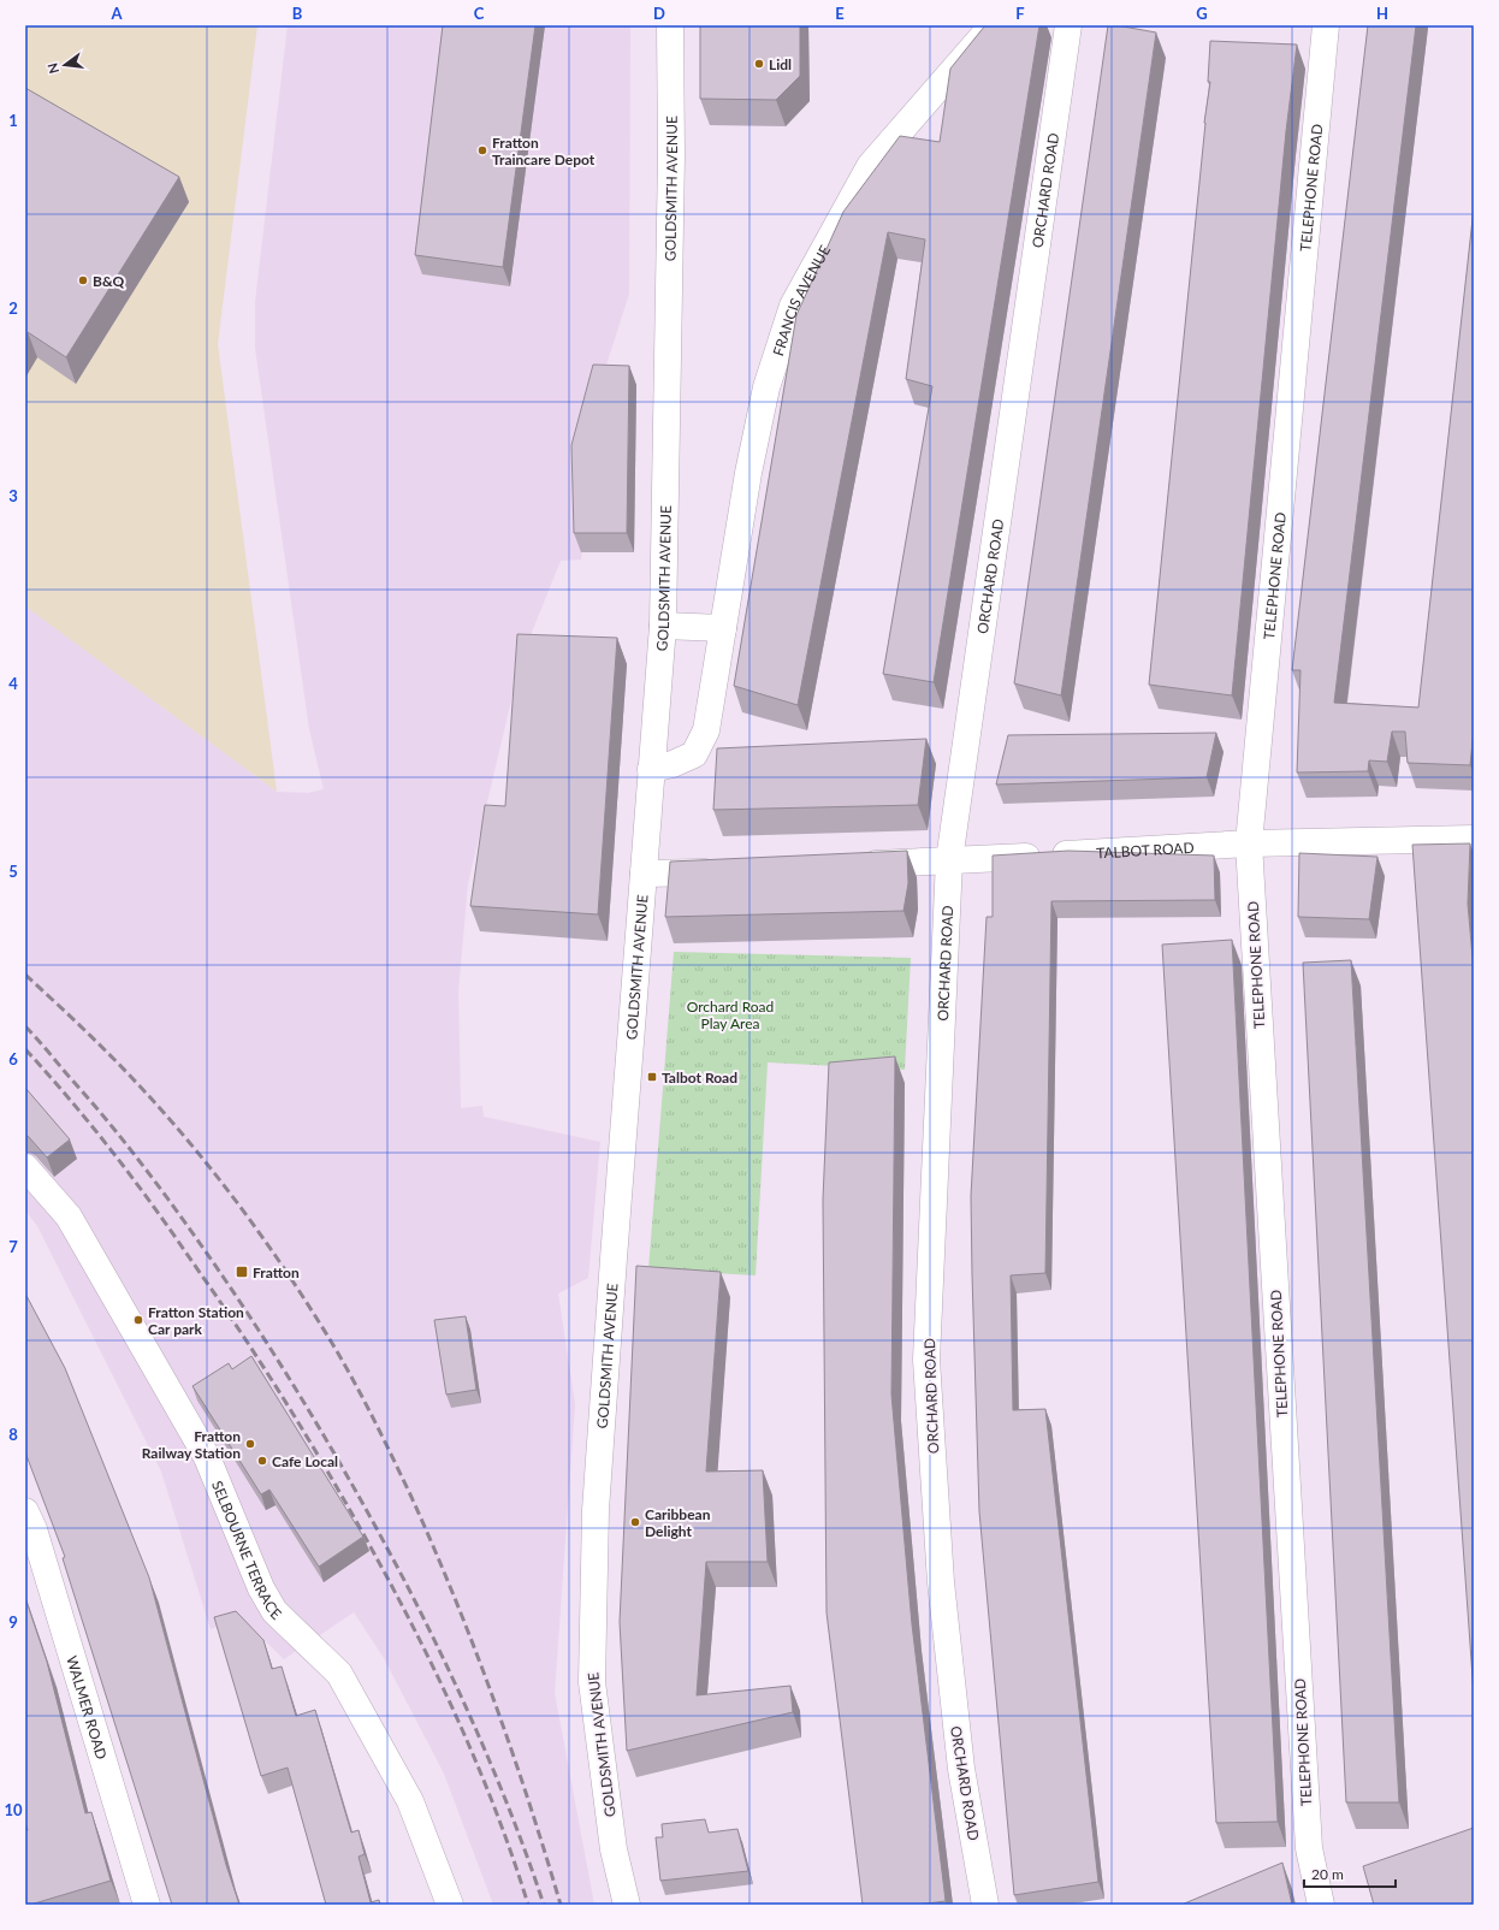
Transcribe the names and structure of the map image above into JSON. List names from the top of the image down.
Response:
{
  "streets": {
    "street": [
      "GOLDSMITH AVENUE",
      "TELEPHONE ROAD",
      "ORCHARD ROAD",
      "FRANCIS AVENUE",
      "TALBOT ROAD",
      "SELBOURNE TERRACE",
      "WALMER ROAD"
    ]
  },
  "crossings": [
    ["GOLDSMITH AVENUE", "FRANCIS AVENUE"],
    ["TELEPHONE ROAD", "TALBOT ROAD"],
    ["ORCHARD ROAD", "TALBOT ROAD"]
  ],
  "parks": ["Orchard Road Play Area"],
  "places": {
    "other": [
      "Lidl",
      "Fratton Traincare Depot",
      "B&Q",
      "Fratton Station Car park",
      "Fratton Railway Station",
      "Cafe Local",
      "Caribbean Delight"
    ],
    "transit": ["Talbot Road", "Fratton"]
  },
  "scale_bar": "20 m",
  "north": "left",
  "grid": {
    "columns": [
      "A",
      "B",
      "C",
      "D",
      "E",
      "F",
      "G",
      "H"
    ],
    "rows": [
      "1",
      "2",
      "3",
      "4",
      "5",
      "6",
      "7",
      "8",
      "9",
      "10"
    ]
  }
}
